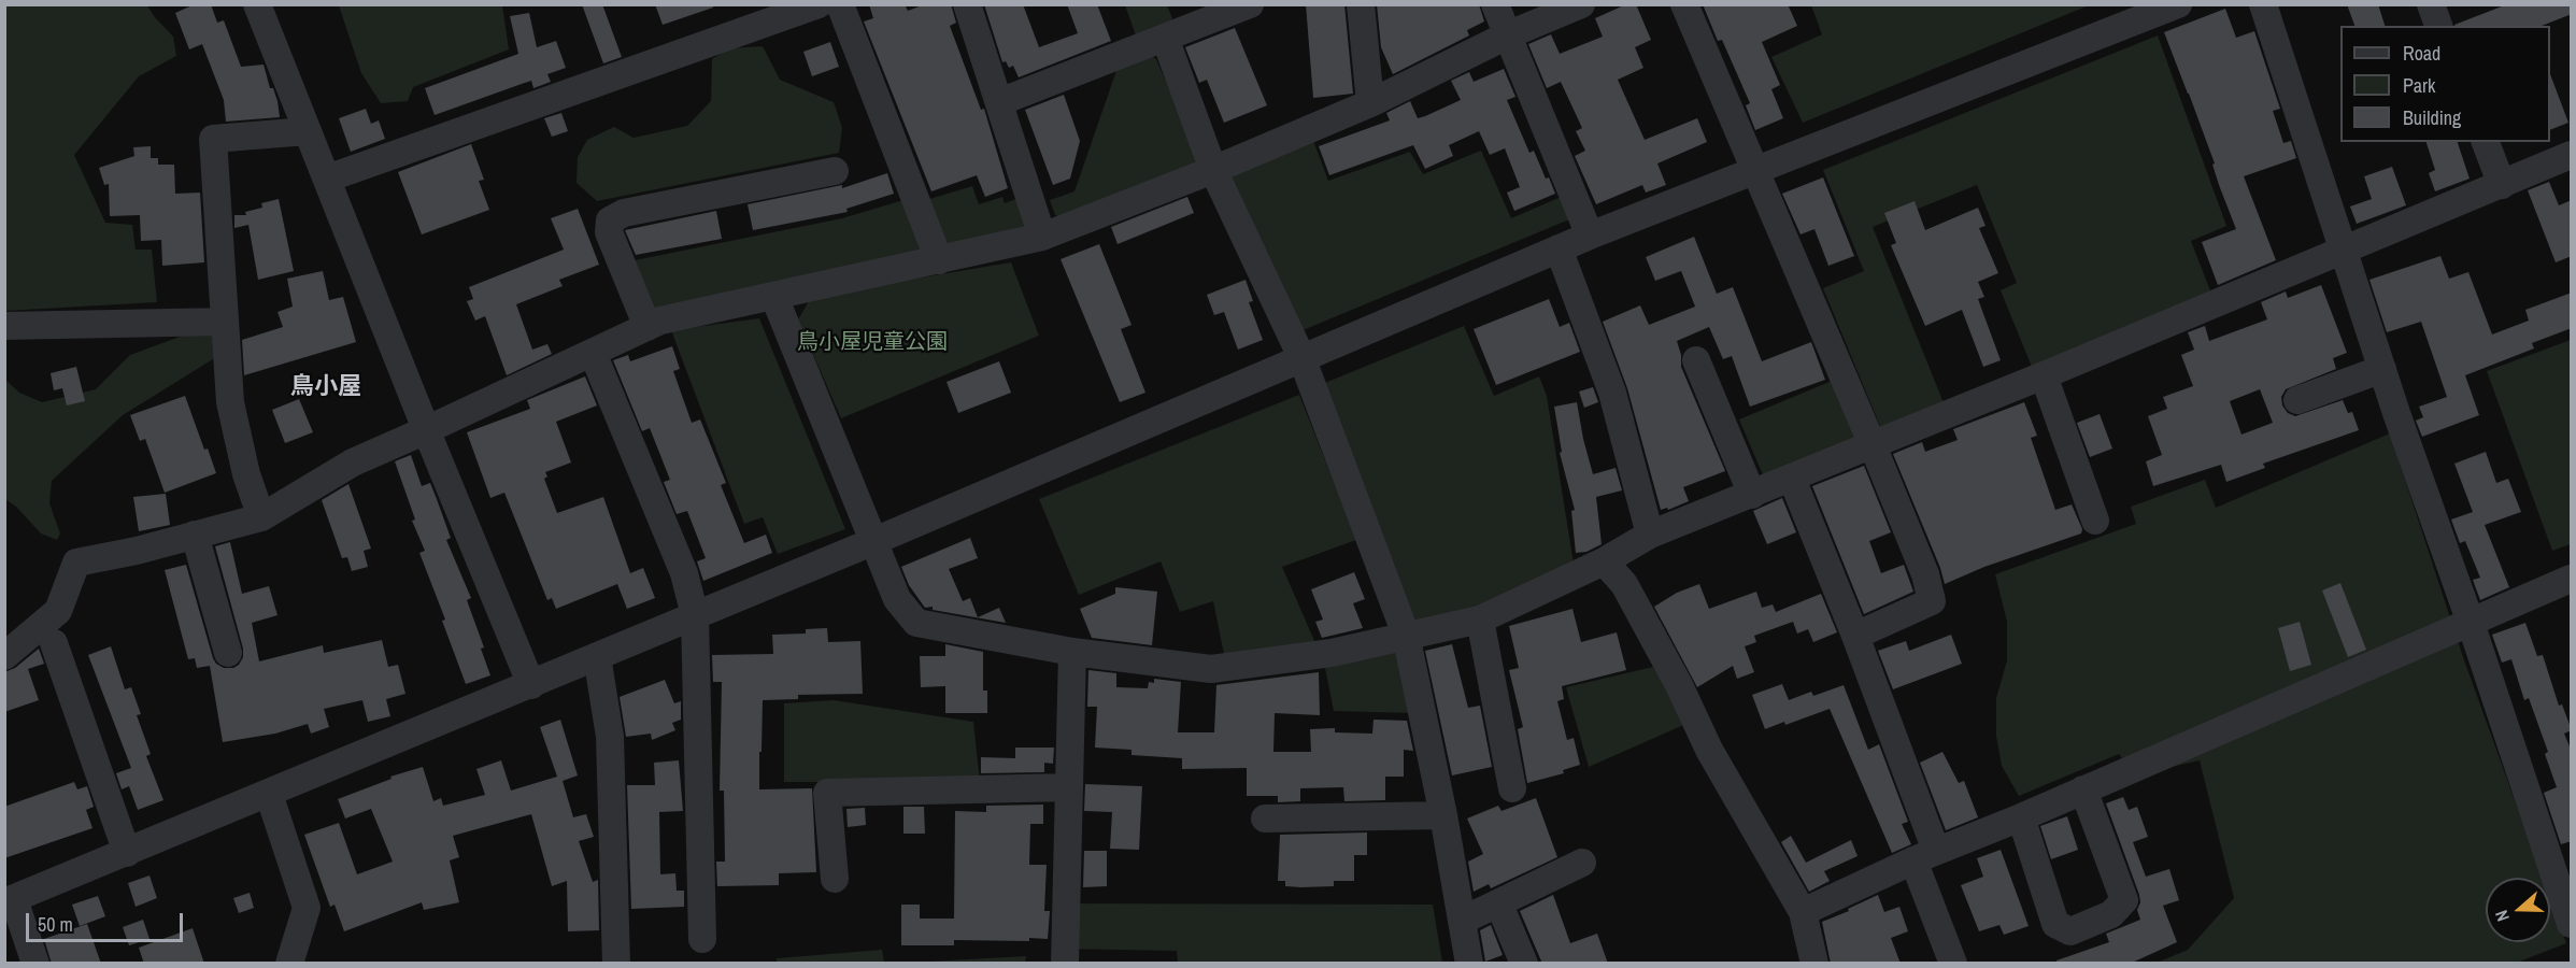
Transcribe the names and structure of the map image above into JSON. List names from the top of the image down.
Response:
{
  "districts": ["鳥小屋"],
  "parks": ["鳥小屋児童公園"],
  "legend": ["Road", "Park", "Building"],
  "scale_bar": "50 m",
  "north": "left"
}
